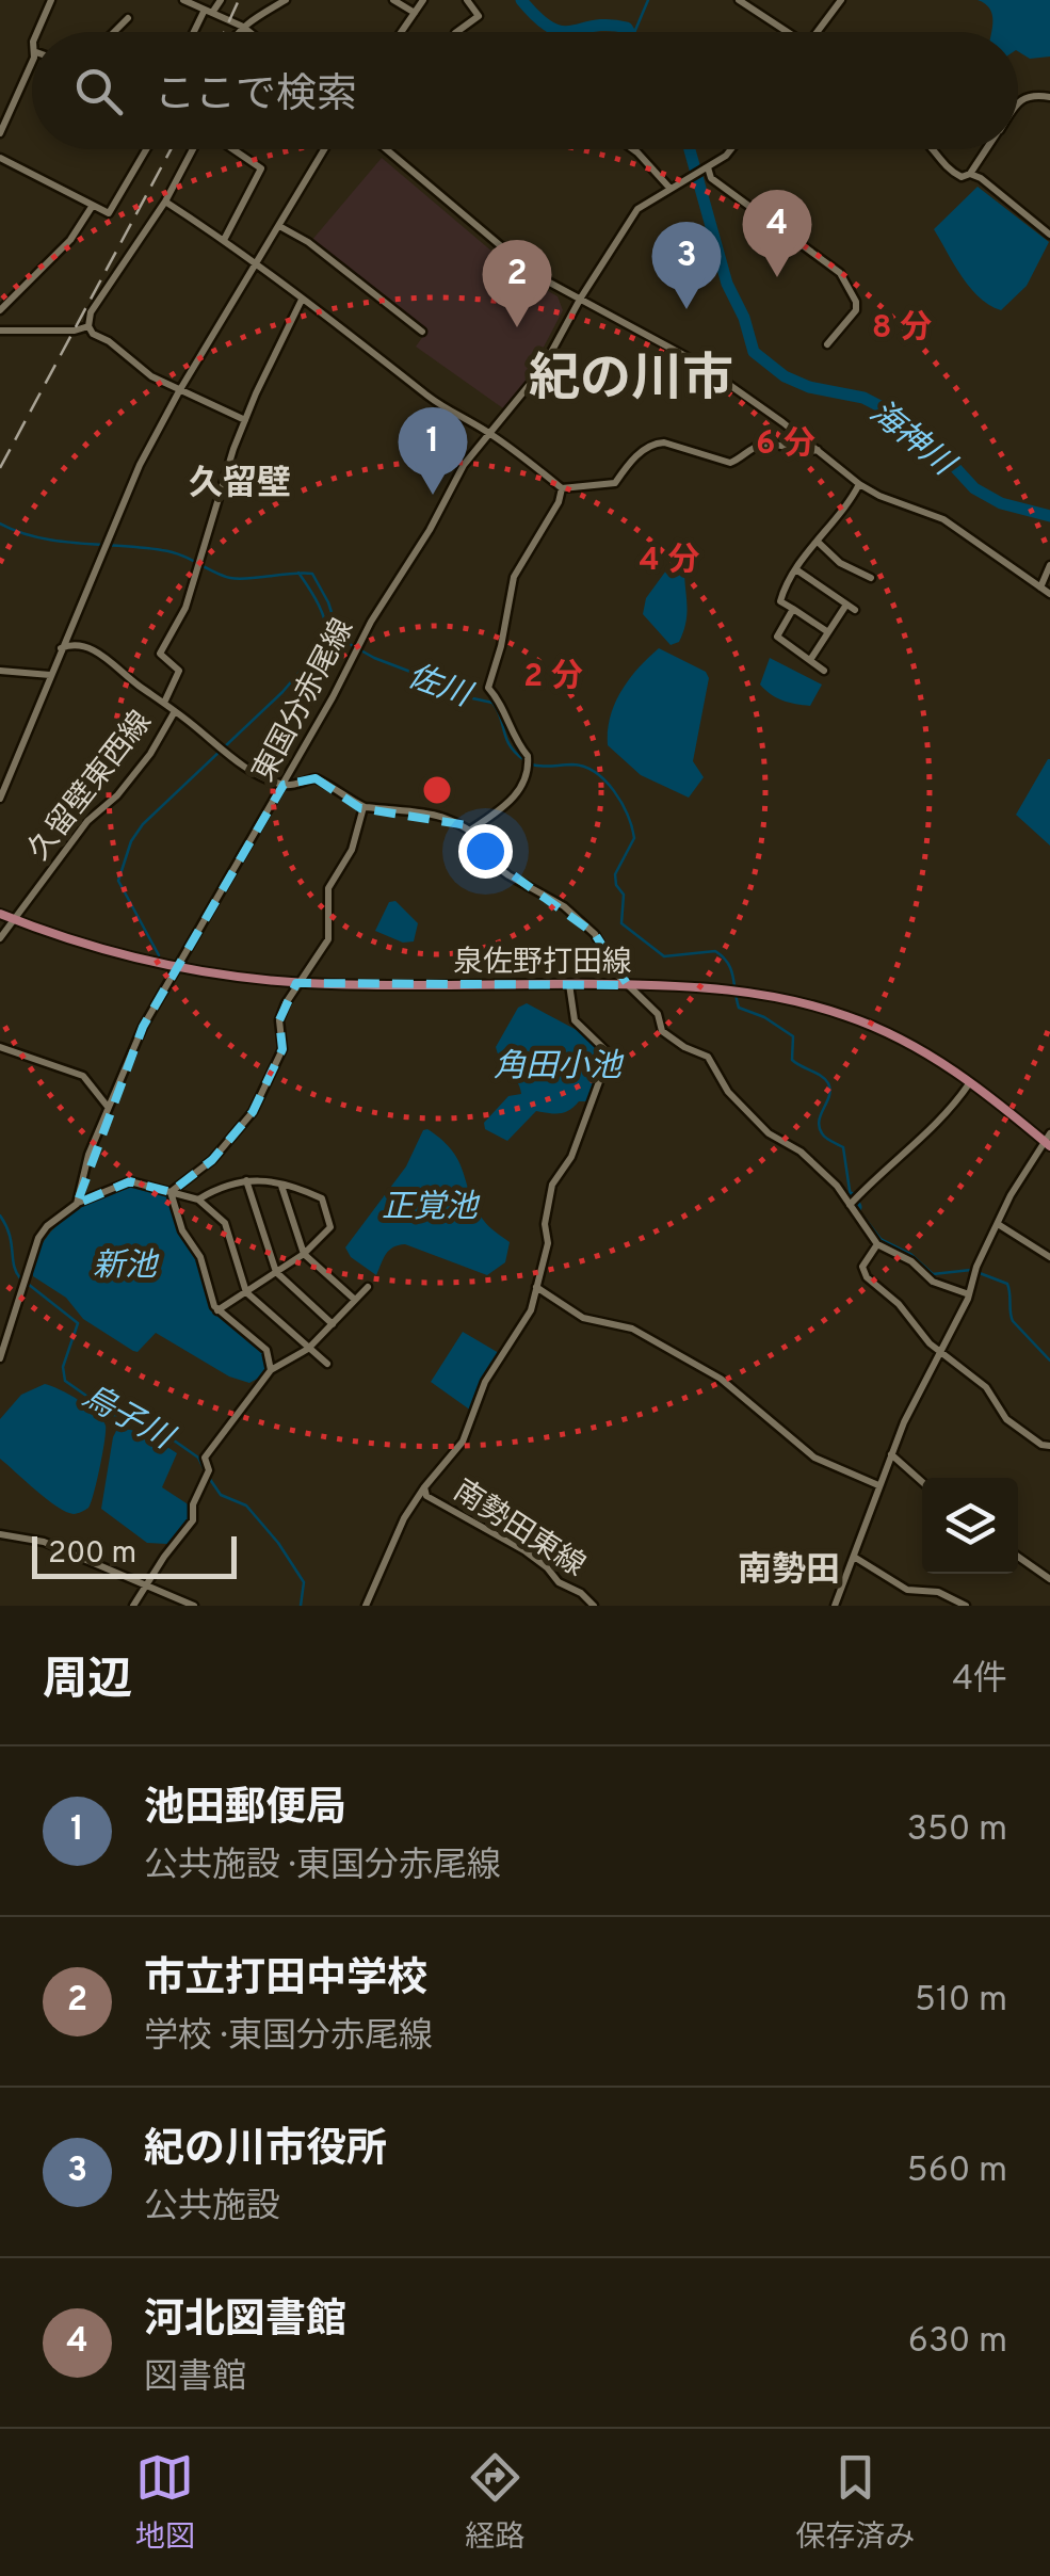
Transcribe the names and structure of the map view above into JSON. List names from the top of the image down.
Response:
{
  "streets": {
    "main road": ["泉佐野打田線"],
    "street": ["東国分赤尾線", "久留壁東西線", "南勢田東線"]
  },
  "crossings": [
    ["東国分赤尾線", "泉佐野打田線"],
    ["久留壁東西線", "泉佐野打田線"]
  ],
  "districts": ["紀の川市", "久留壁", "南勢田"],
  "water": [
    "海神川",
    "佐川",
    "角田小池",
    "正覚池",
    "新池",
    "烏子川"
  ],
  "scale_bar": "200 m",
  "page": {
    "search": "ここで検索",
    "pins": [
      "4",
      "3",
      "2",
      "1"
    ],
    "scale": "200 m",
    "heading": ["周辺", "4件"],
    "list": [
      {
        "mark": "1",
        "name": "池田郵便局",
        "note": "公共施設 · 東国分赤尾線",
        "value": "350 m"
      },
      {
        "mark": "2",
        "name": "市立打田中学校",
        "note": "学校 · 東国分赤尾線",
        "value": "510 m"
      },
      {
        "mark": "3",
        "name": "紀の川市役所",
        "note": "公共施設",
        "value": "560 m"
      },
      {
        "mark": "4",
        "name": "河北図書館",
        "note": "図書館",
        "value": "630 m"
      }
    ],
    "nav": ["地図", "経路", "保存済み"]
  },
  "rings": [
    "8 分",
    "6 分",
    "4 分",
    "2 分"
  ]
}
